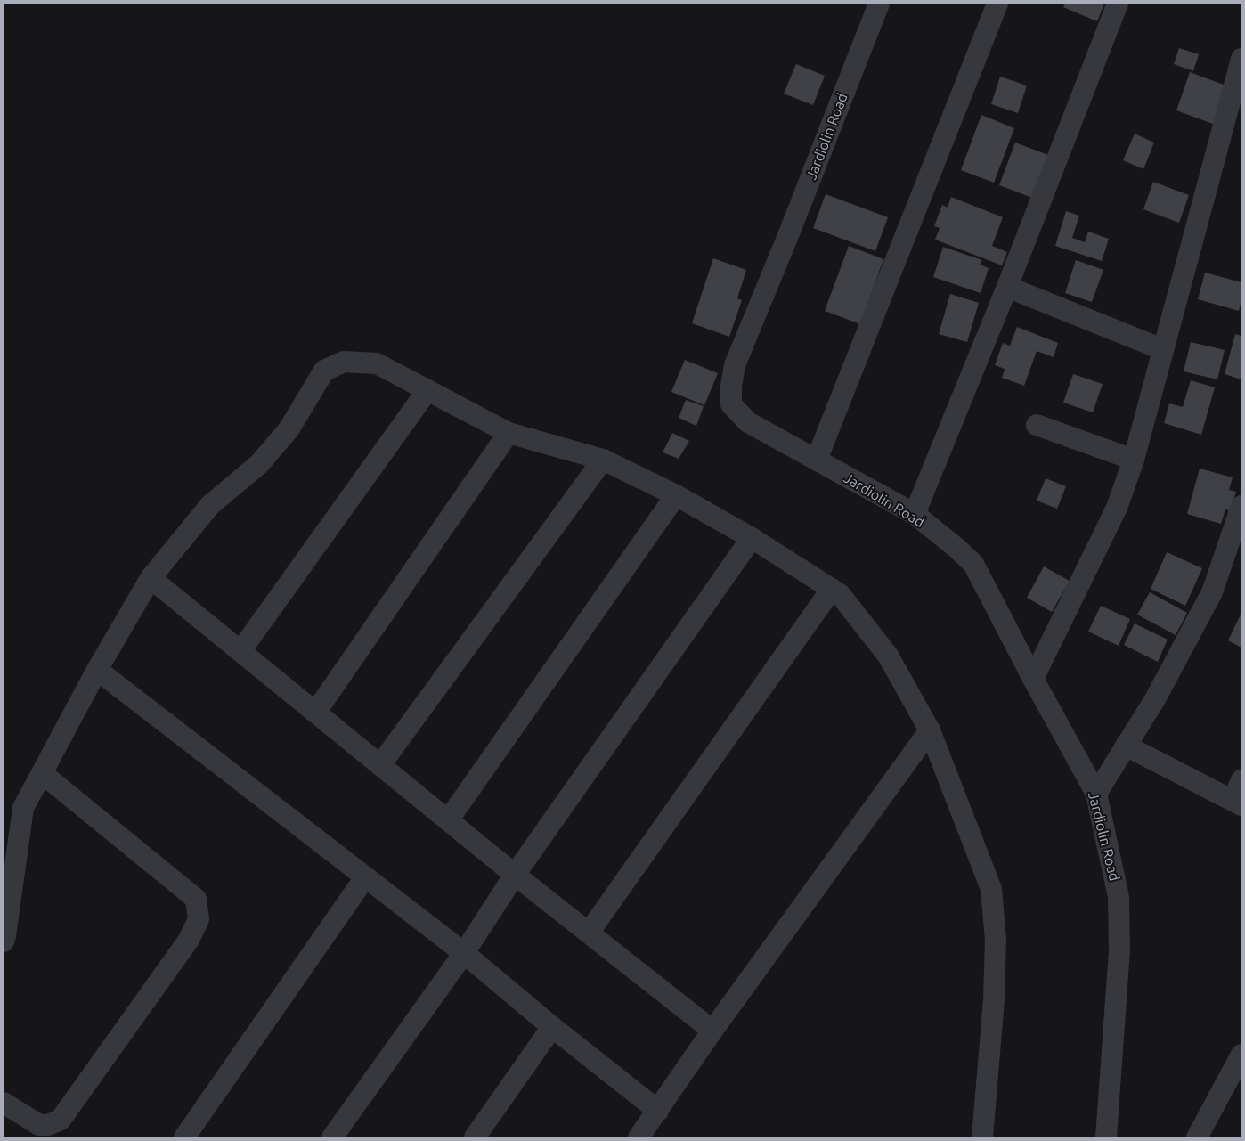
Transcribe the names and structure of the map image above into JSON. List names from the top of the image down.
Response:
{
  "streets": {
    "street": ["Jardiolin Road"]
  }
}
